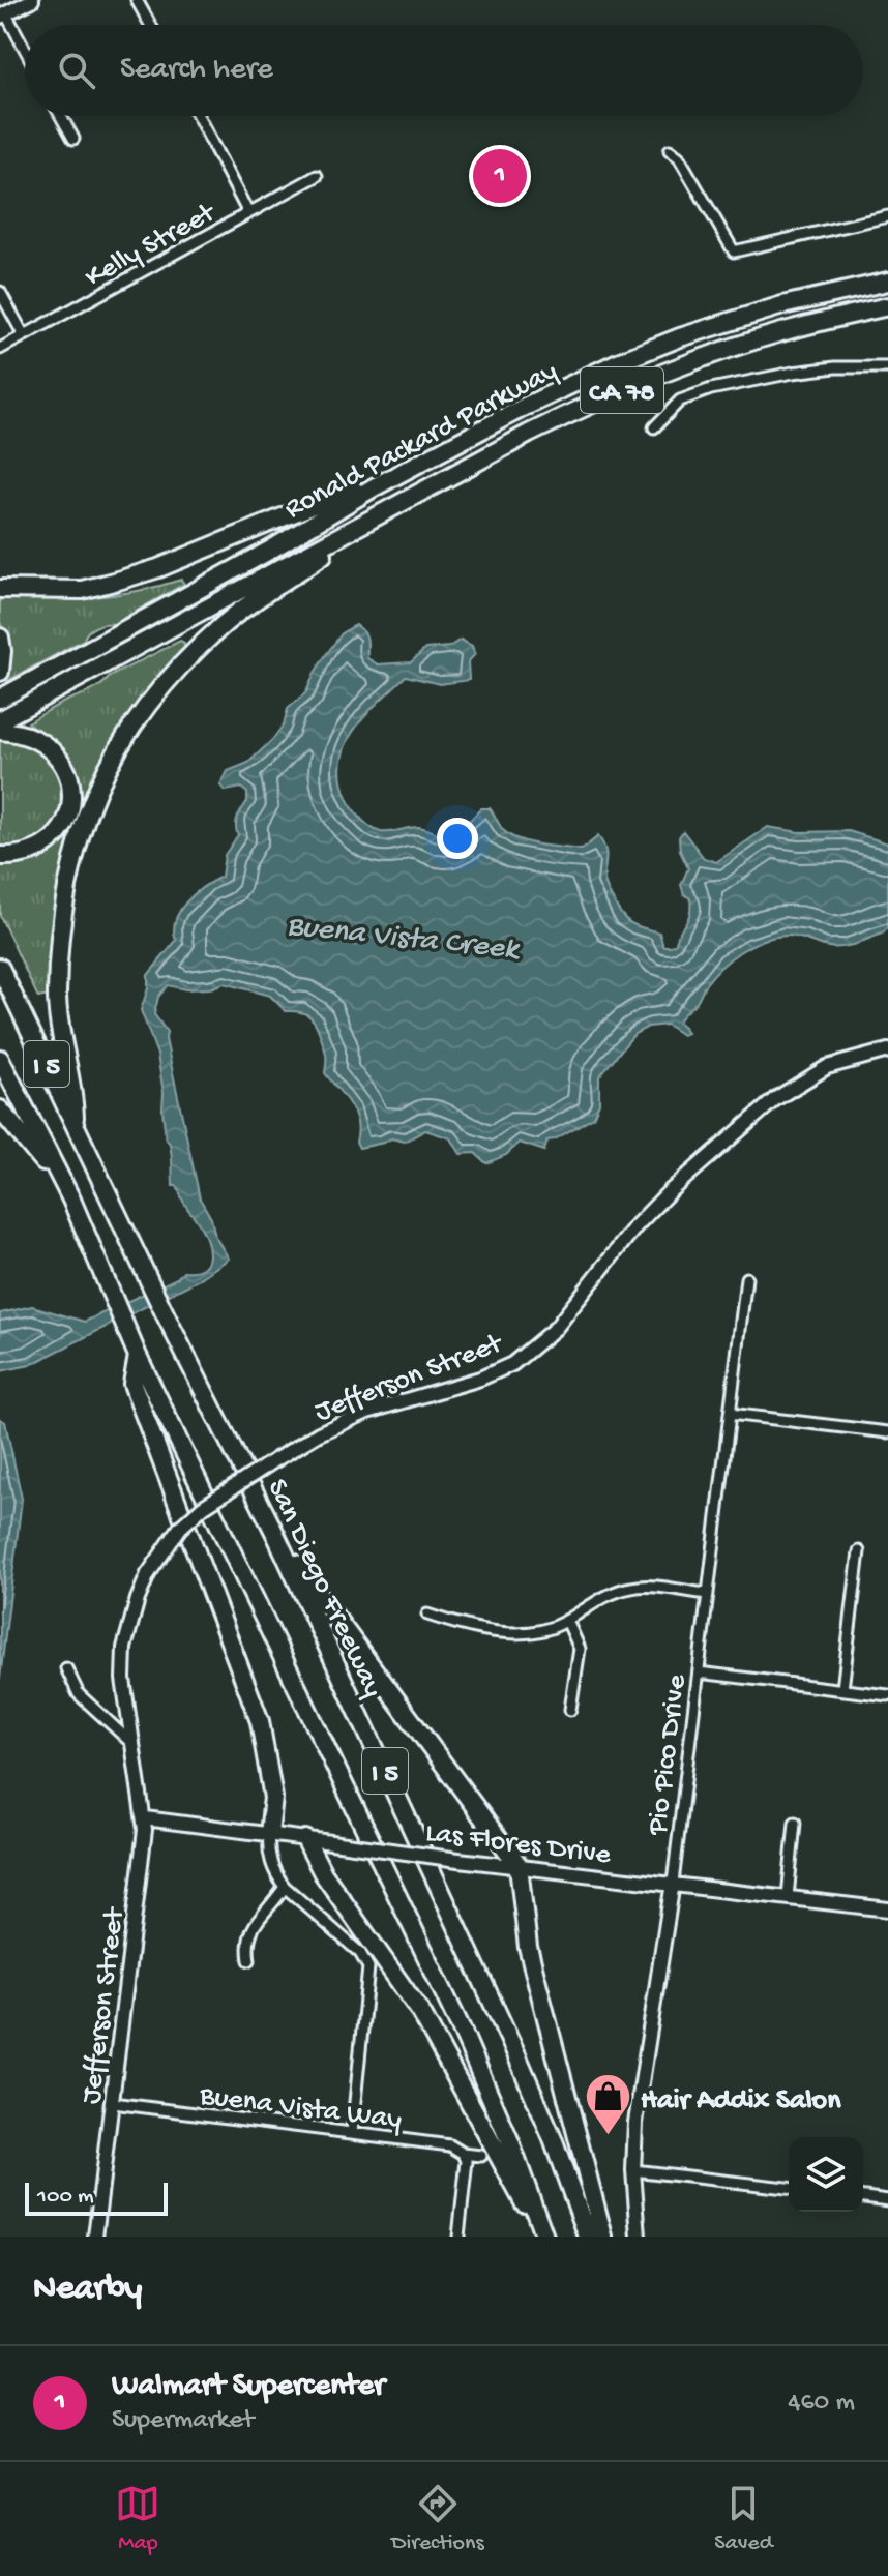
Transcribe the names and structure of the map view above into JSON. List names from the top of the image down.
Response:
{
  "streets": {
    "highway": [
      "CA 78",
      "Ronald Packard Parkway",
      "I 5",
      "San Diego Freeway"
    ],
    "main road": ["Jefferson Street", "Pio Pico Drive", "Las Flores Drive"],
    "street": ["Kelly Street", "Buena Vista Way"]
  },
  "crossings": [
    ["Jefferson Street", "Las Flores Drive"],
    ["Jefferson Street", "Buena Vista Way"],
    ["Pio Pico Drive", "Las Flores Drive"]
  ],
  "water": ["Buena Vista Creek"],
  "places": {
    "shop": ["Hair Addix Salon"]
  },
  "scale_bar": "100 m",
  "page": {
    "search": "Search here",
    "pins": "1",
    "scale": "100 m",
    "heading": "Nearby",
    "list": [
      {
        "mark": "1",
        "name": "Walmart Supercenter",
        "note": "Supermarket",
        "value": "460 m"
      }
    ],
    "nav": ["Map", "Directions", "Saved"]
  }
}
